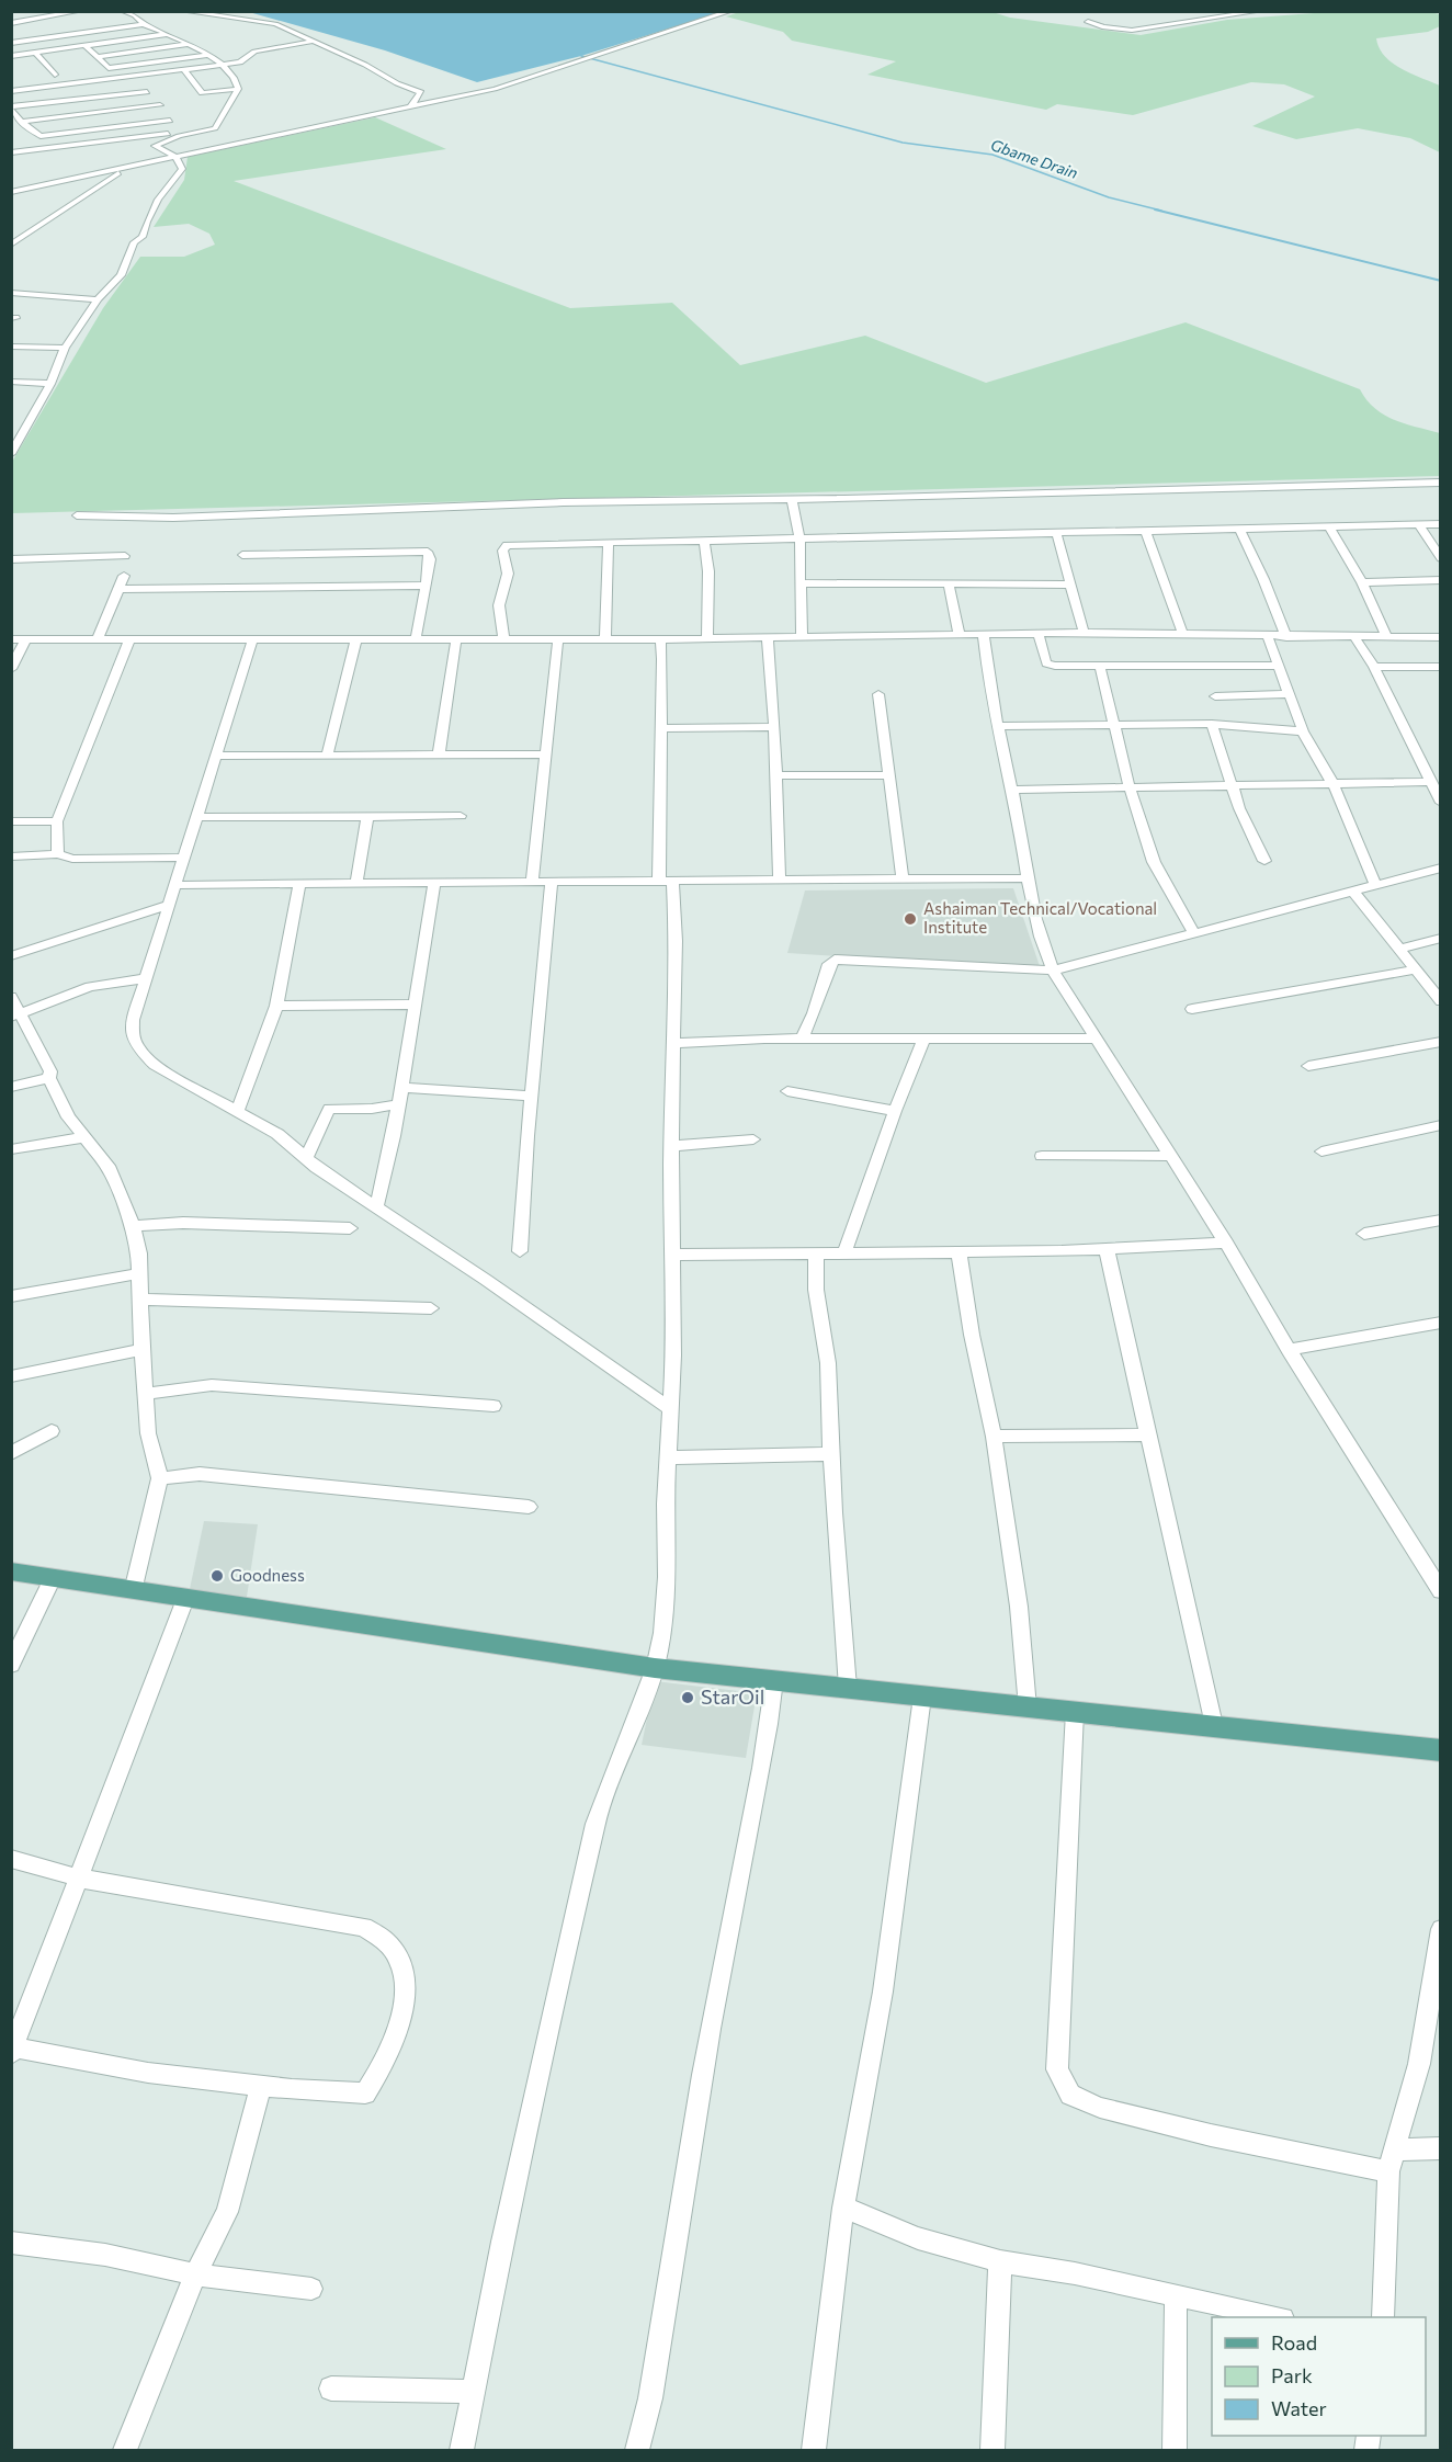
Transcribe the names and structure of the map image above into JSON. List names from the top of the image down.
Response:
{
  "water": ["Gbame Drain"],
  "places": ["Ashaiman Technical/Vocational Institute", "Goodness", "StarOil"],
  "legend": ["Road", "Park", "Water"]
}
